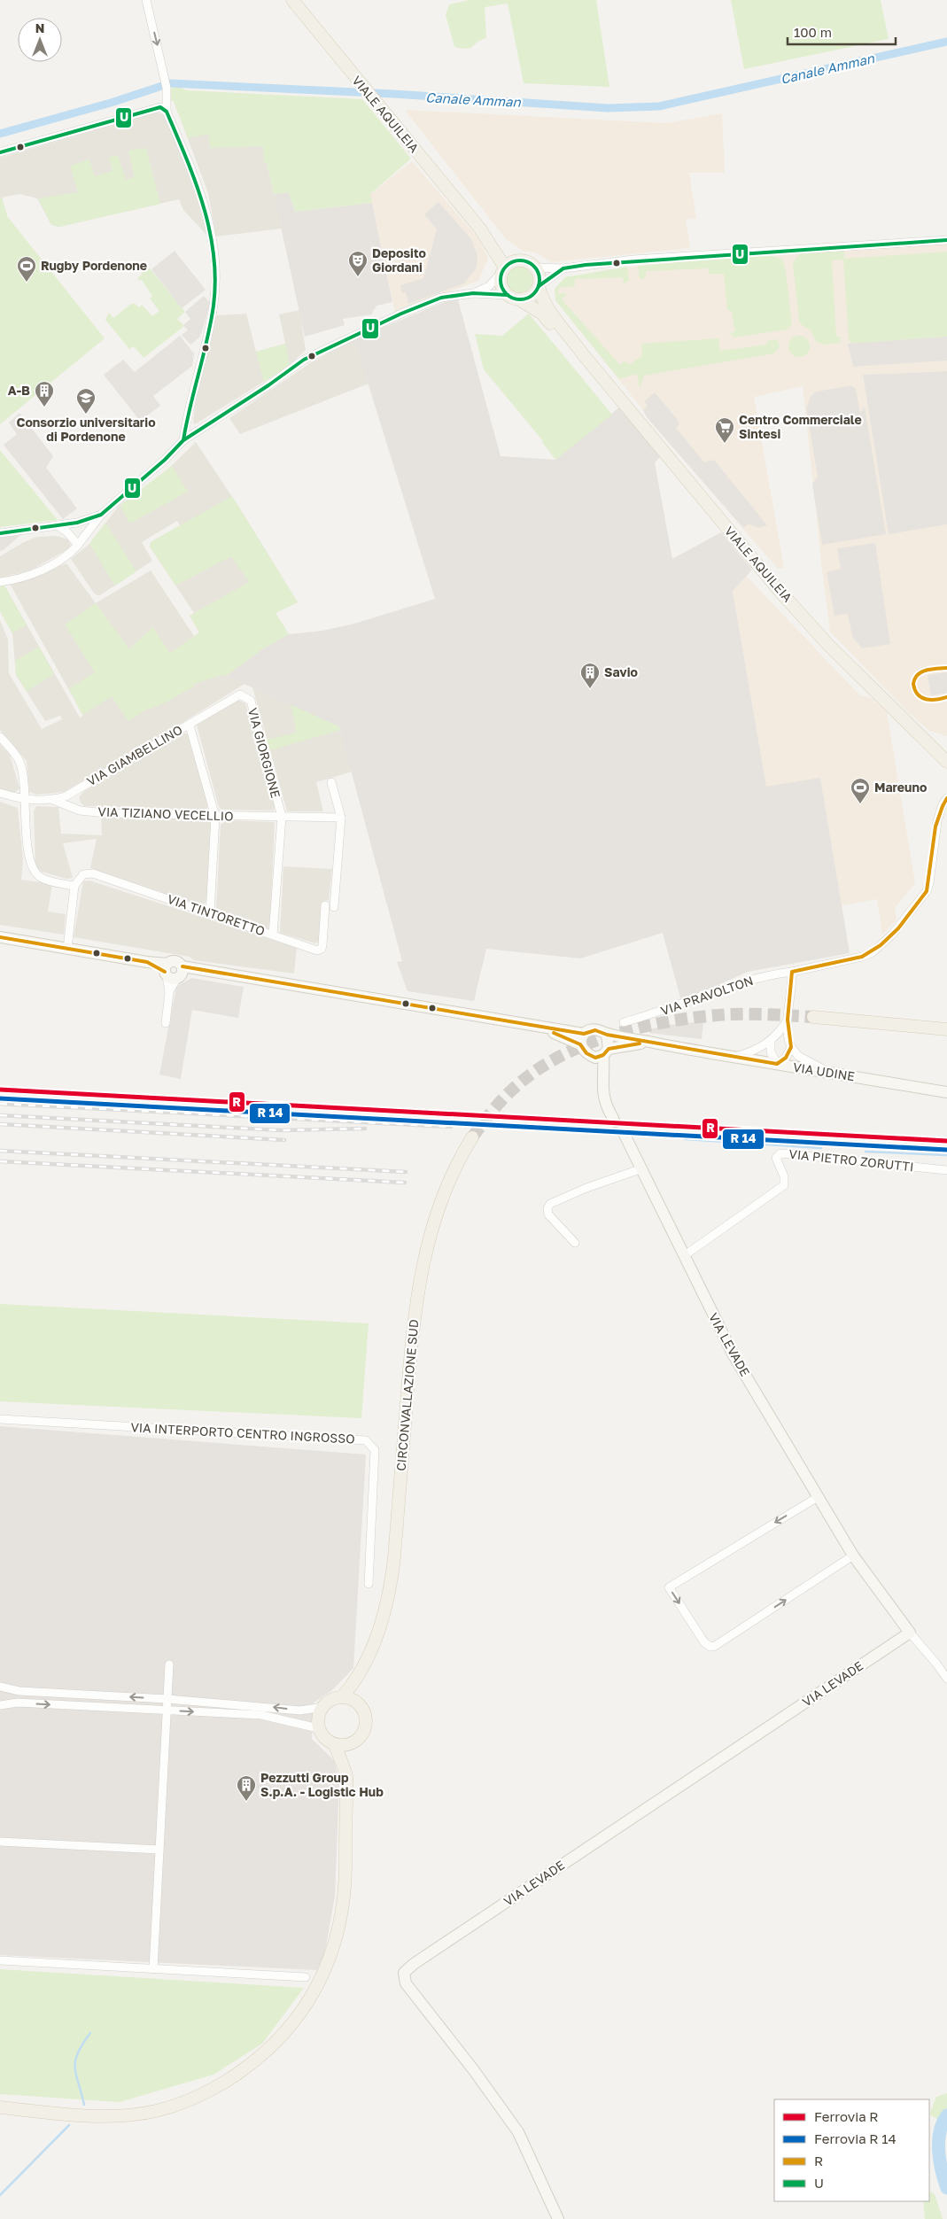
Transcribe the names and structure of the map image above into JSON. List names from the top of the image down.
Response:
{
  "streets": {
    "main road": ["VIALE AQUILEIA", "CIRCONVALLAZIONE SUD"],
    "street": [
      "VIA GIORGIONE",
      "VIA GIAMBELLINO",
      "VIA TIZIANO VECELLIO",
      "VIA TINTORETTO",
      "VIA PRAVOLTON",
      "VIA UDINE",
      "VIA PIETRO ZORUTTI",
      "VIA LEVADE",
      "VIA INTERPORTO CENTRO INGROSSO"
    ]
  },
  "crossings": [
    ["VIA GIORGIONE", "VIA GIAMBELLINO"],
    ["VIA GIORGIONE", "VIA TIZIANO VECELLIO"],
    ["VIA GIORGIONE", "VIA TINTORETTO"],
    ["VIA GIAMBELLINO", "VIA TIZIANO VECELLIO"],
    ["VIA PIETRO ZORUTTI", "VIA LEVADE"]
  ],
  "water": ["Canale Amman"],
  "places": {
    "theatre": ["Deposito Giordani"],
    "sports": ["Rugby Pordenone", "Mareuno"],
    "building": ["A-B", "Savio", "Pezzutti Group S.p.A. - Logistic Hub"],
    "school or university": ["Consorzio universitario di Pordenone"],
    "supermarket": ["Centro Commerciale Sintesi"]
  },
  "lines": ["transit line U", "transit line R", "rail line R"],
  "legend": [
    "Ferrovia R",
    "Ferrovia R 14",
    "R",
    "U"
  ],
  "scale_bar": "100 m",
  "north": "top"
}
